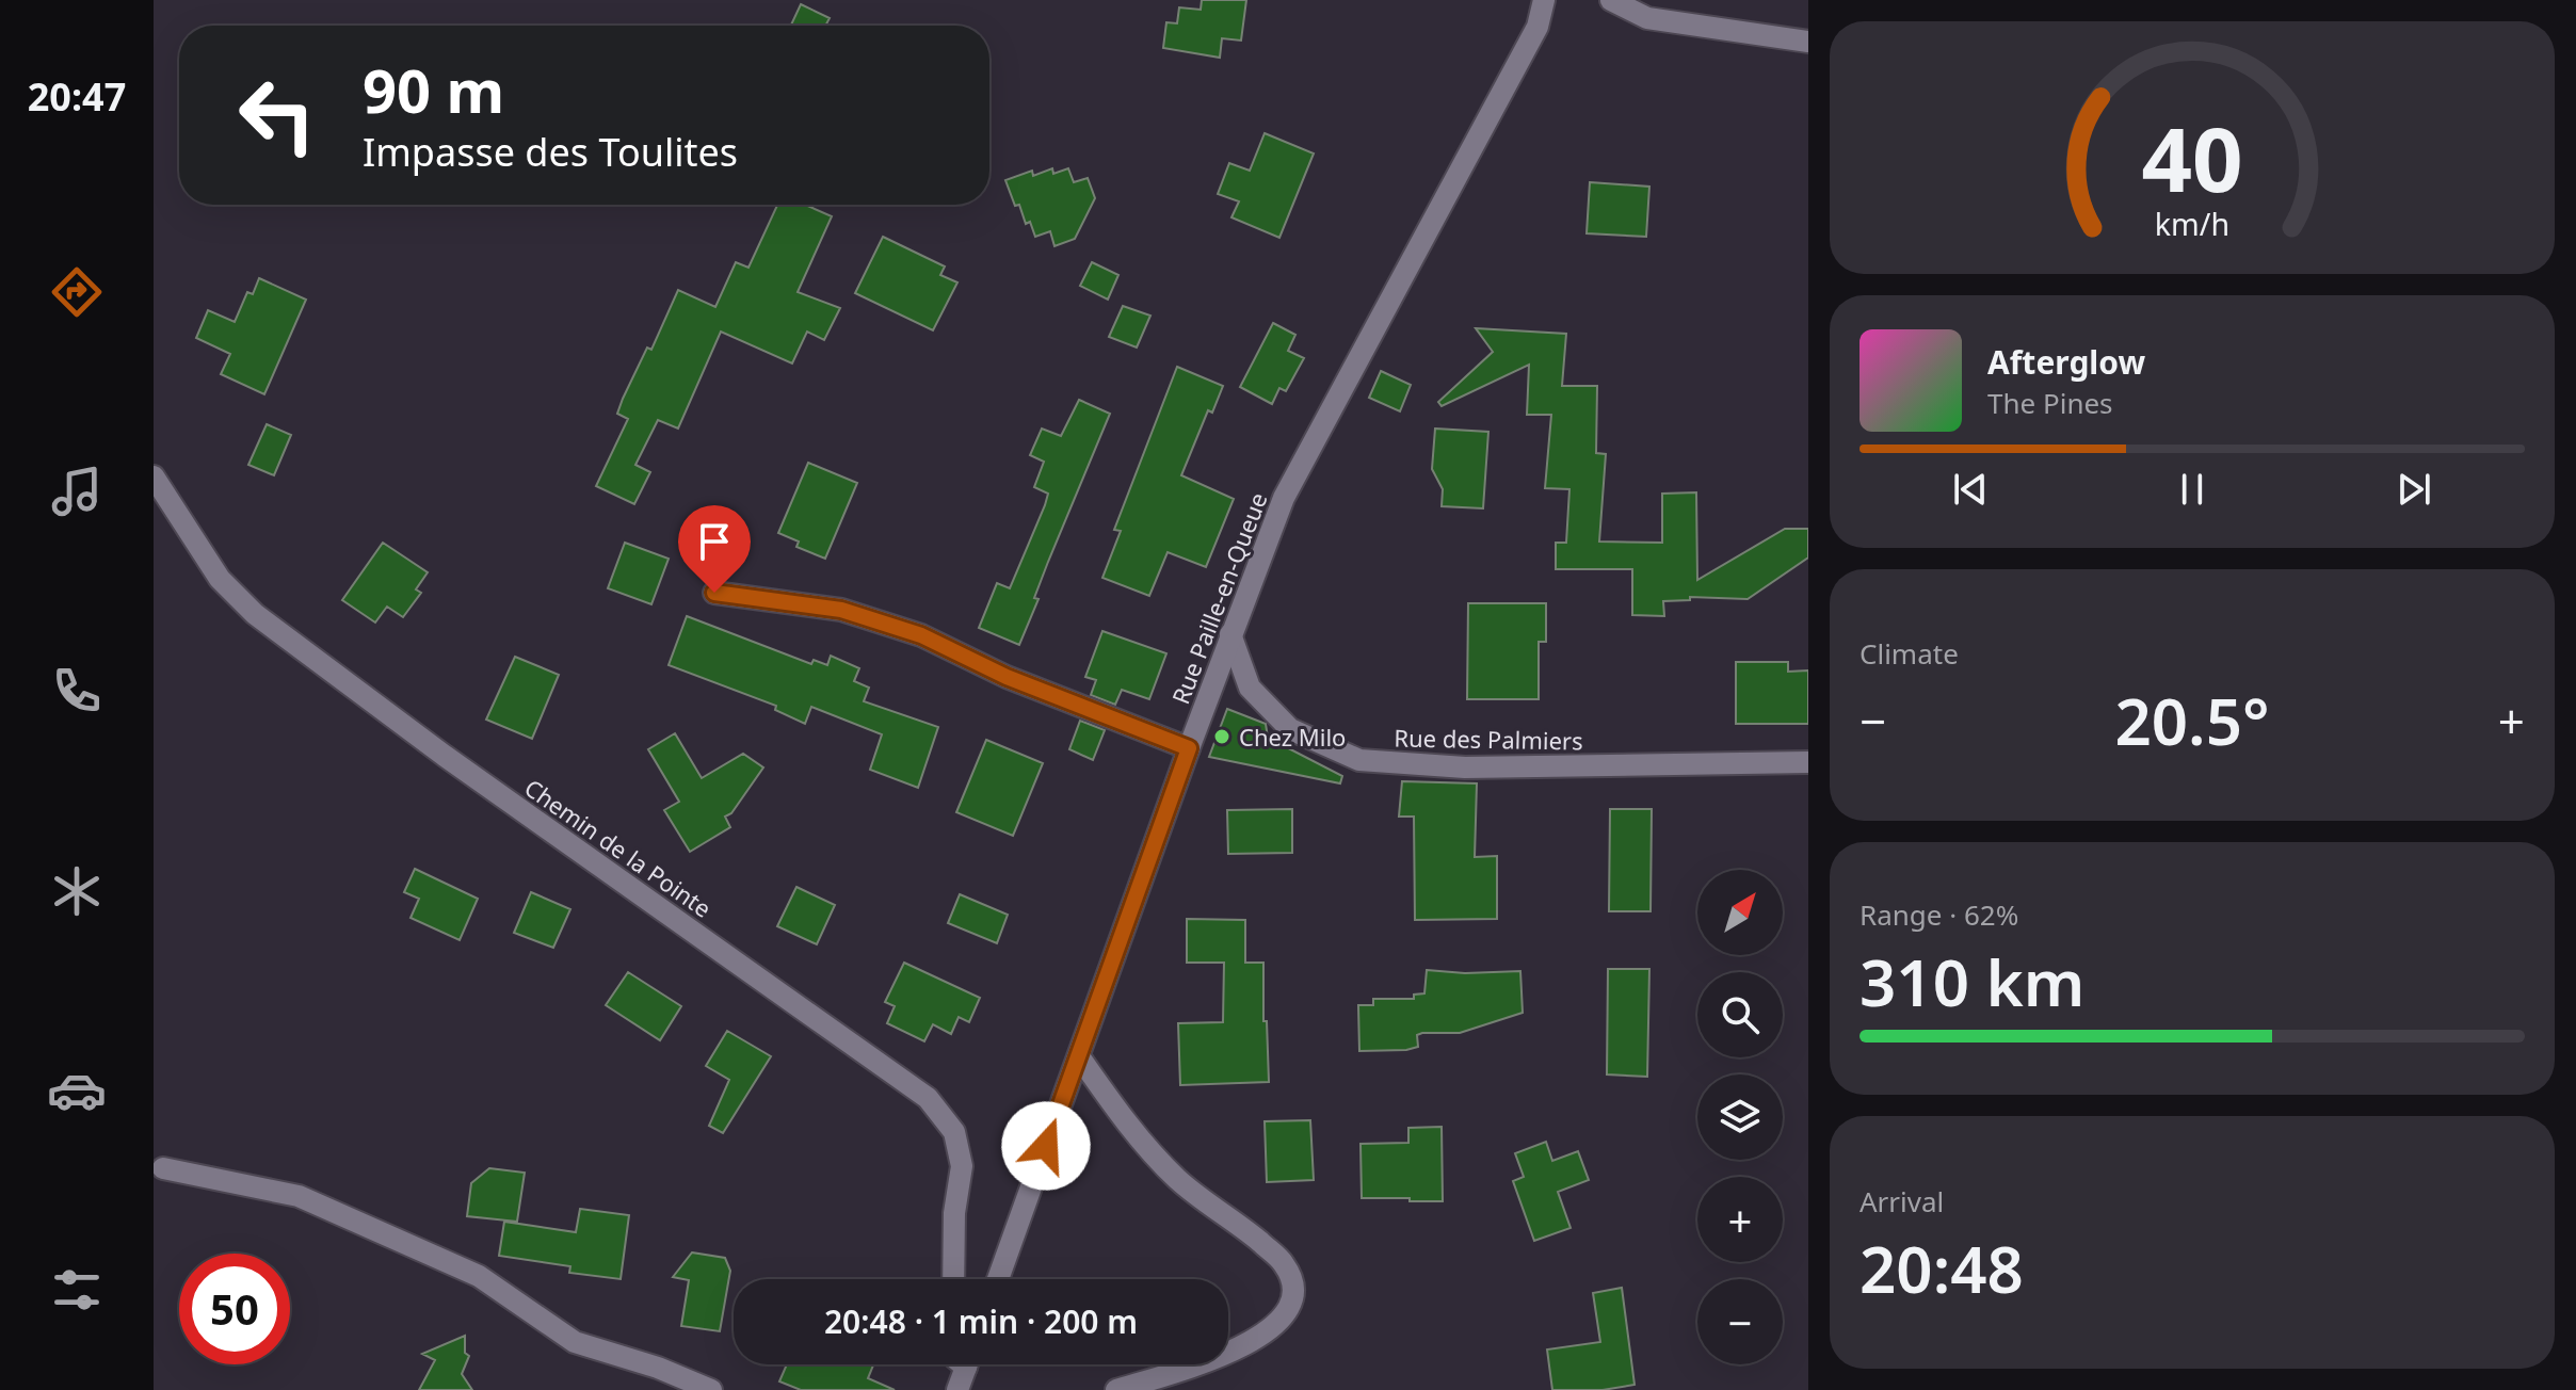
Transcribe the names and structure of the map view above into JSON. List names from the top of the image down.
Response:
{
  "streets": {
    "street": ["Rue Paille-en-Queue", "Rue des Palmiers", "Chemin de la Pointe"]
  },
  "crossings": [
    ["Rue Paille-en-Queue", "Rue des Palmiers"]
  ],
  "places": ["Chez Milo"],
  "north": "top right",
  "page": {
    "tabs": "20:47",
    "turn": ["90 m", "Impasse des Toulites"],
    "song": ["Afterglow", "The Pines"],
    "tile": [
      "Climate",
      ["Range · 62%", "310 km"],
      ["Arrival", "20:48"]
    ],
    "heat": ["−", "20.5°", "+"],
    "map_buttons": ["+", "−"],
    "limit": "50",
    "trip": "20:48 · 1 min · 200 m",
    "gauge": ["40", "km/h"]
  }
}
